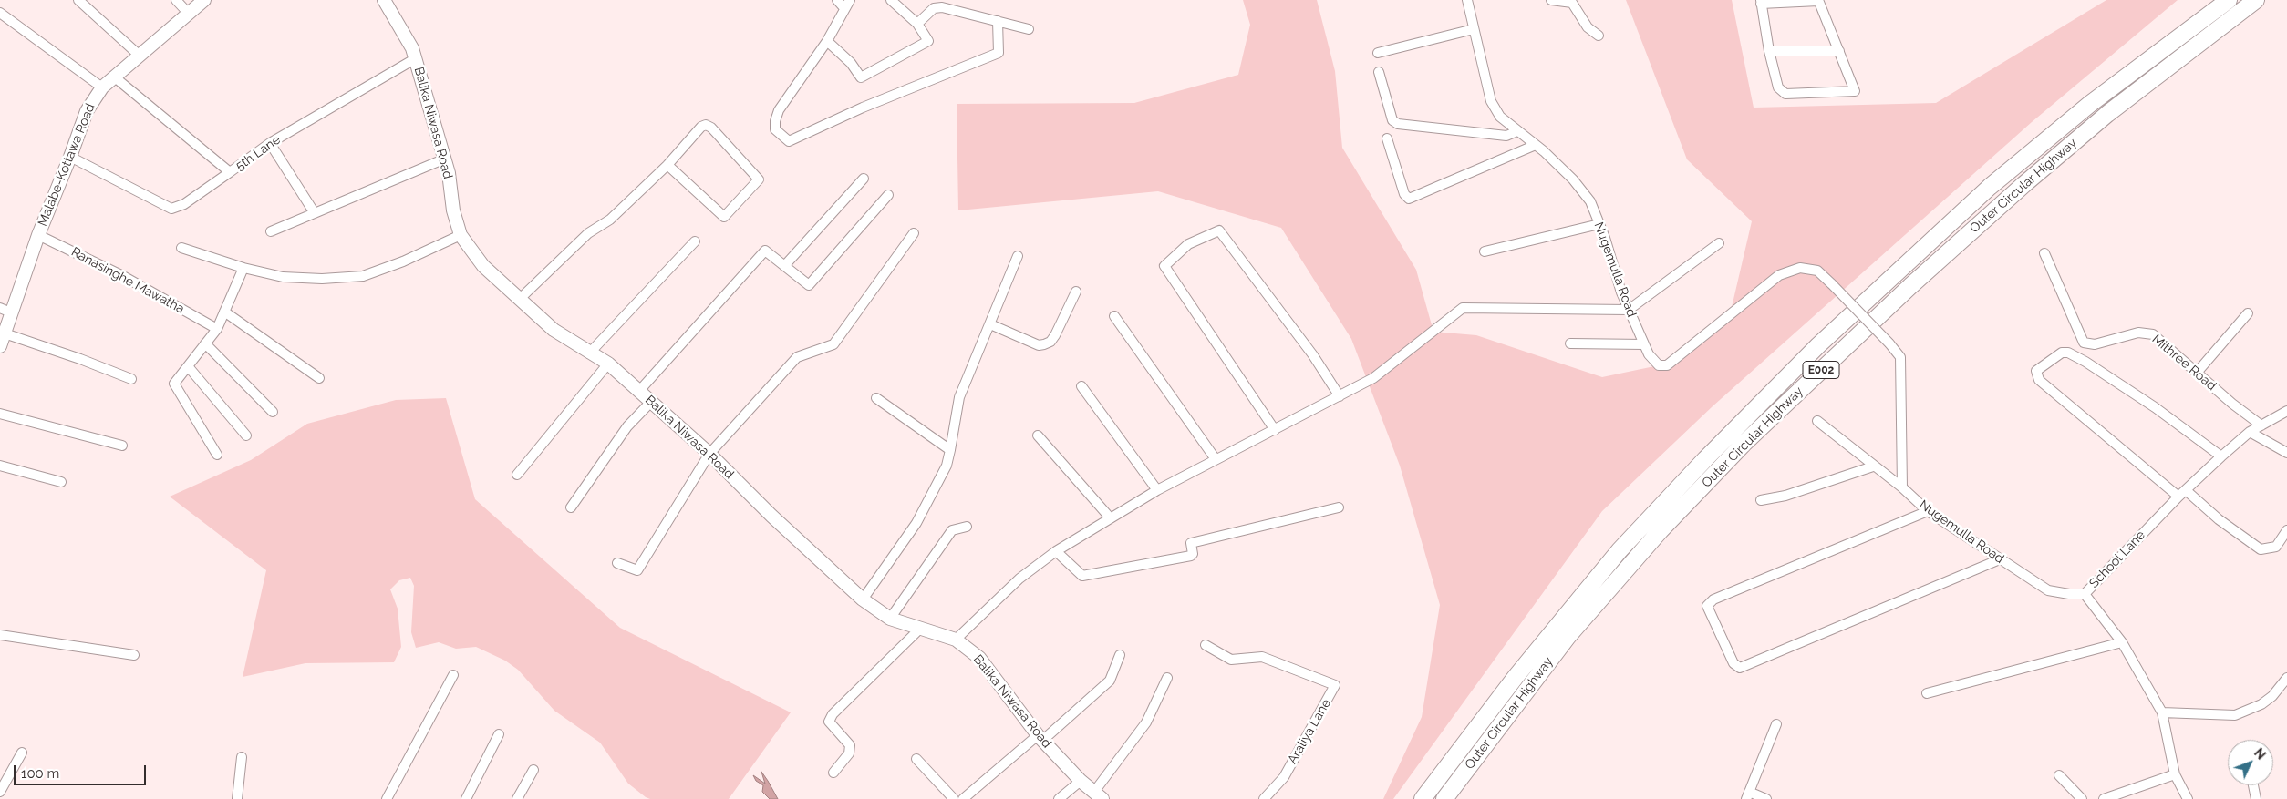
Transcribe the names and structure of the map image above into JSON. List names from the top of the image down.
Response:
{
  "streets": {
    "highway": ["Outer Circular Highway", "E002"],
    "street": [
      "Balika Niwasa Road",
      "5th Lane",
      "Malabe-Kottawa Road",
      "Nugemulla Road",
      "Ranasinghe Mawatha",
      "Mithree Road",
      "School Lane",
      "Araliya Lane"
    ]
  },
  "crossings": [
    ["Balika Niwasa Road", "5th Lane"],
    ["5th Lane", "Malabe-Kottawa Road"],
    ["Malabe-Kottawa Road", "Ranasinghe Mawatha"],
    ["Nugemulla Road", "School Lane"],
    ["Mithree Road", "School Lane"]
  ],
  "scale_bar": "100 m",
  "north": "top right"
}
